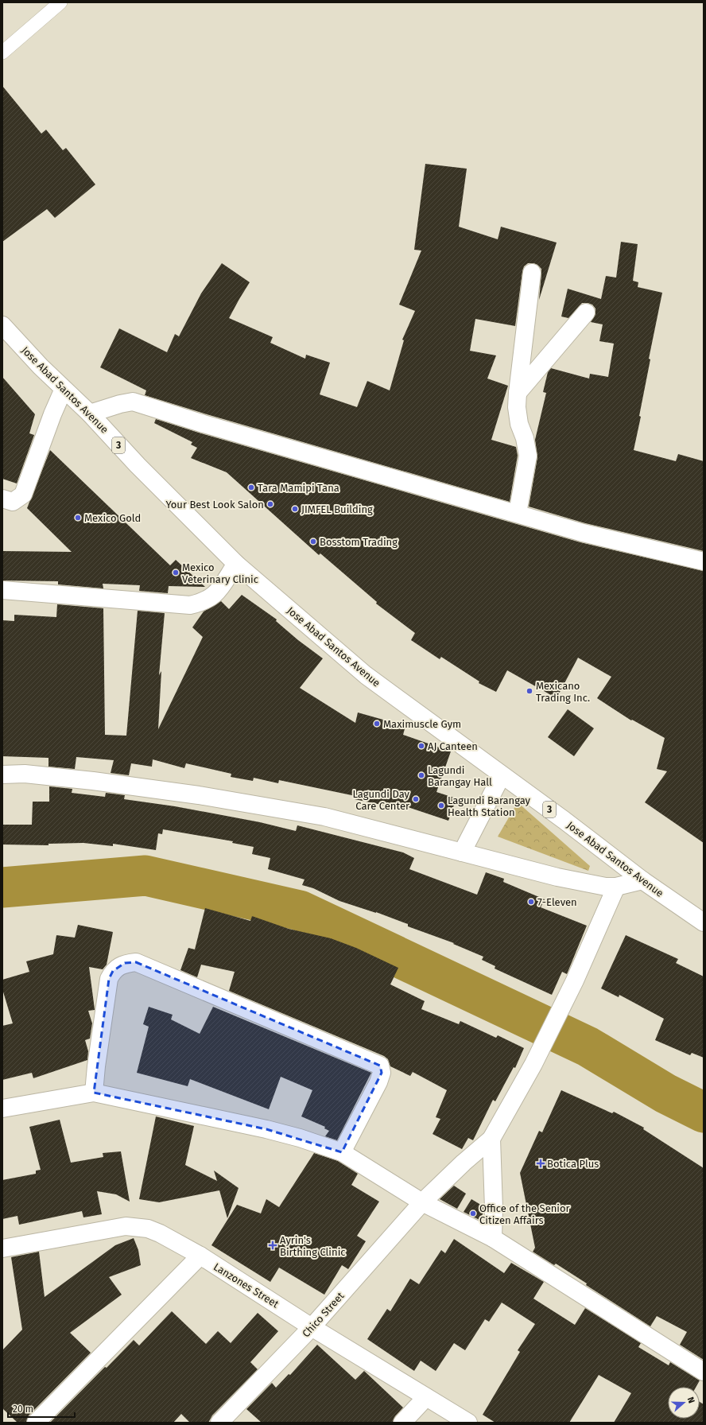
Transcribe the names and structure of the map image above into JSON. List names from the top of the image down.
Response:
{
  "streets": {
    "main road": [
      "Jose Abad Santos Avenue",
      "3",
      "Lanzones Street",
      "Chico Street"
    ]
  },
  "crossings": [
    ["Lanzones Street", "Chico Street"]
  ],
  "places": {
    "other": [
      "Tara Mamipi Tana",
      "Your Best Look Salon",
      "JIMFEL Building",
      "Mexico Gold",
      "Bosstom Trading",
      "Mexico Veterinary Clinic",
      "Mexicano Trading Inc.",
      "Maximuscle Gym",
      "AJ Canteen",
      "Lagundi Barangay Hall",
      "Lagundi Day Care Center",
      "Lagundi Barangay Health Station",
      "7-Eleven",
      "Office of the Senior Citizen Affairs"
    ],
    "health": ["Botica Plus", "Ayrin's Birthing Clinic"]
  },
  "scale_bar": "20 m",
  "north": "right"
}
